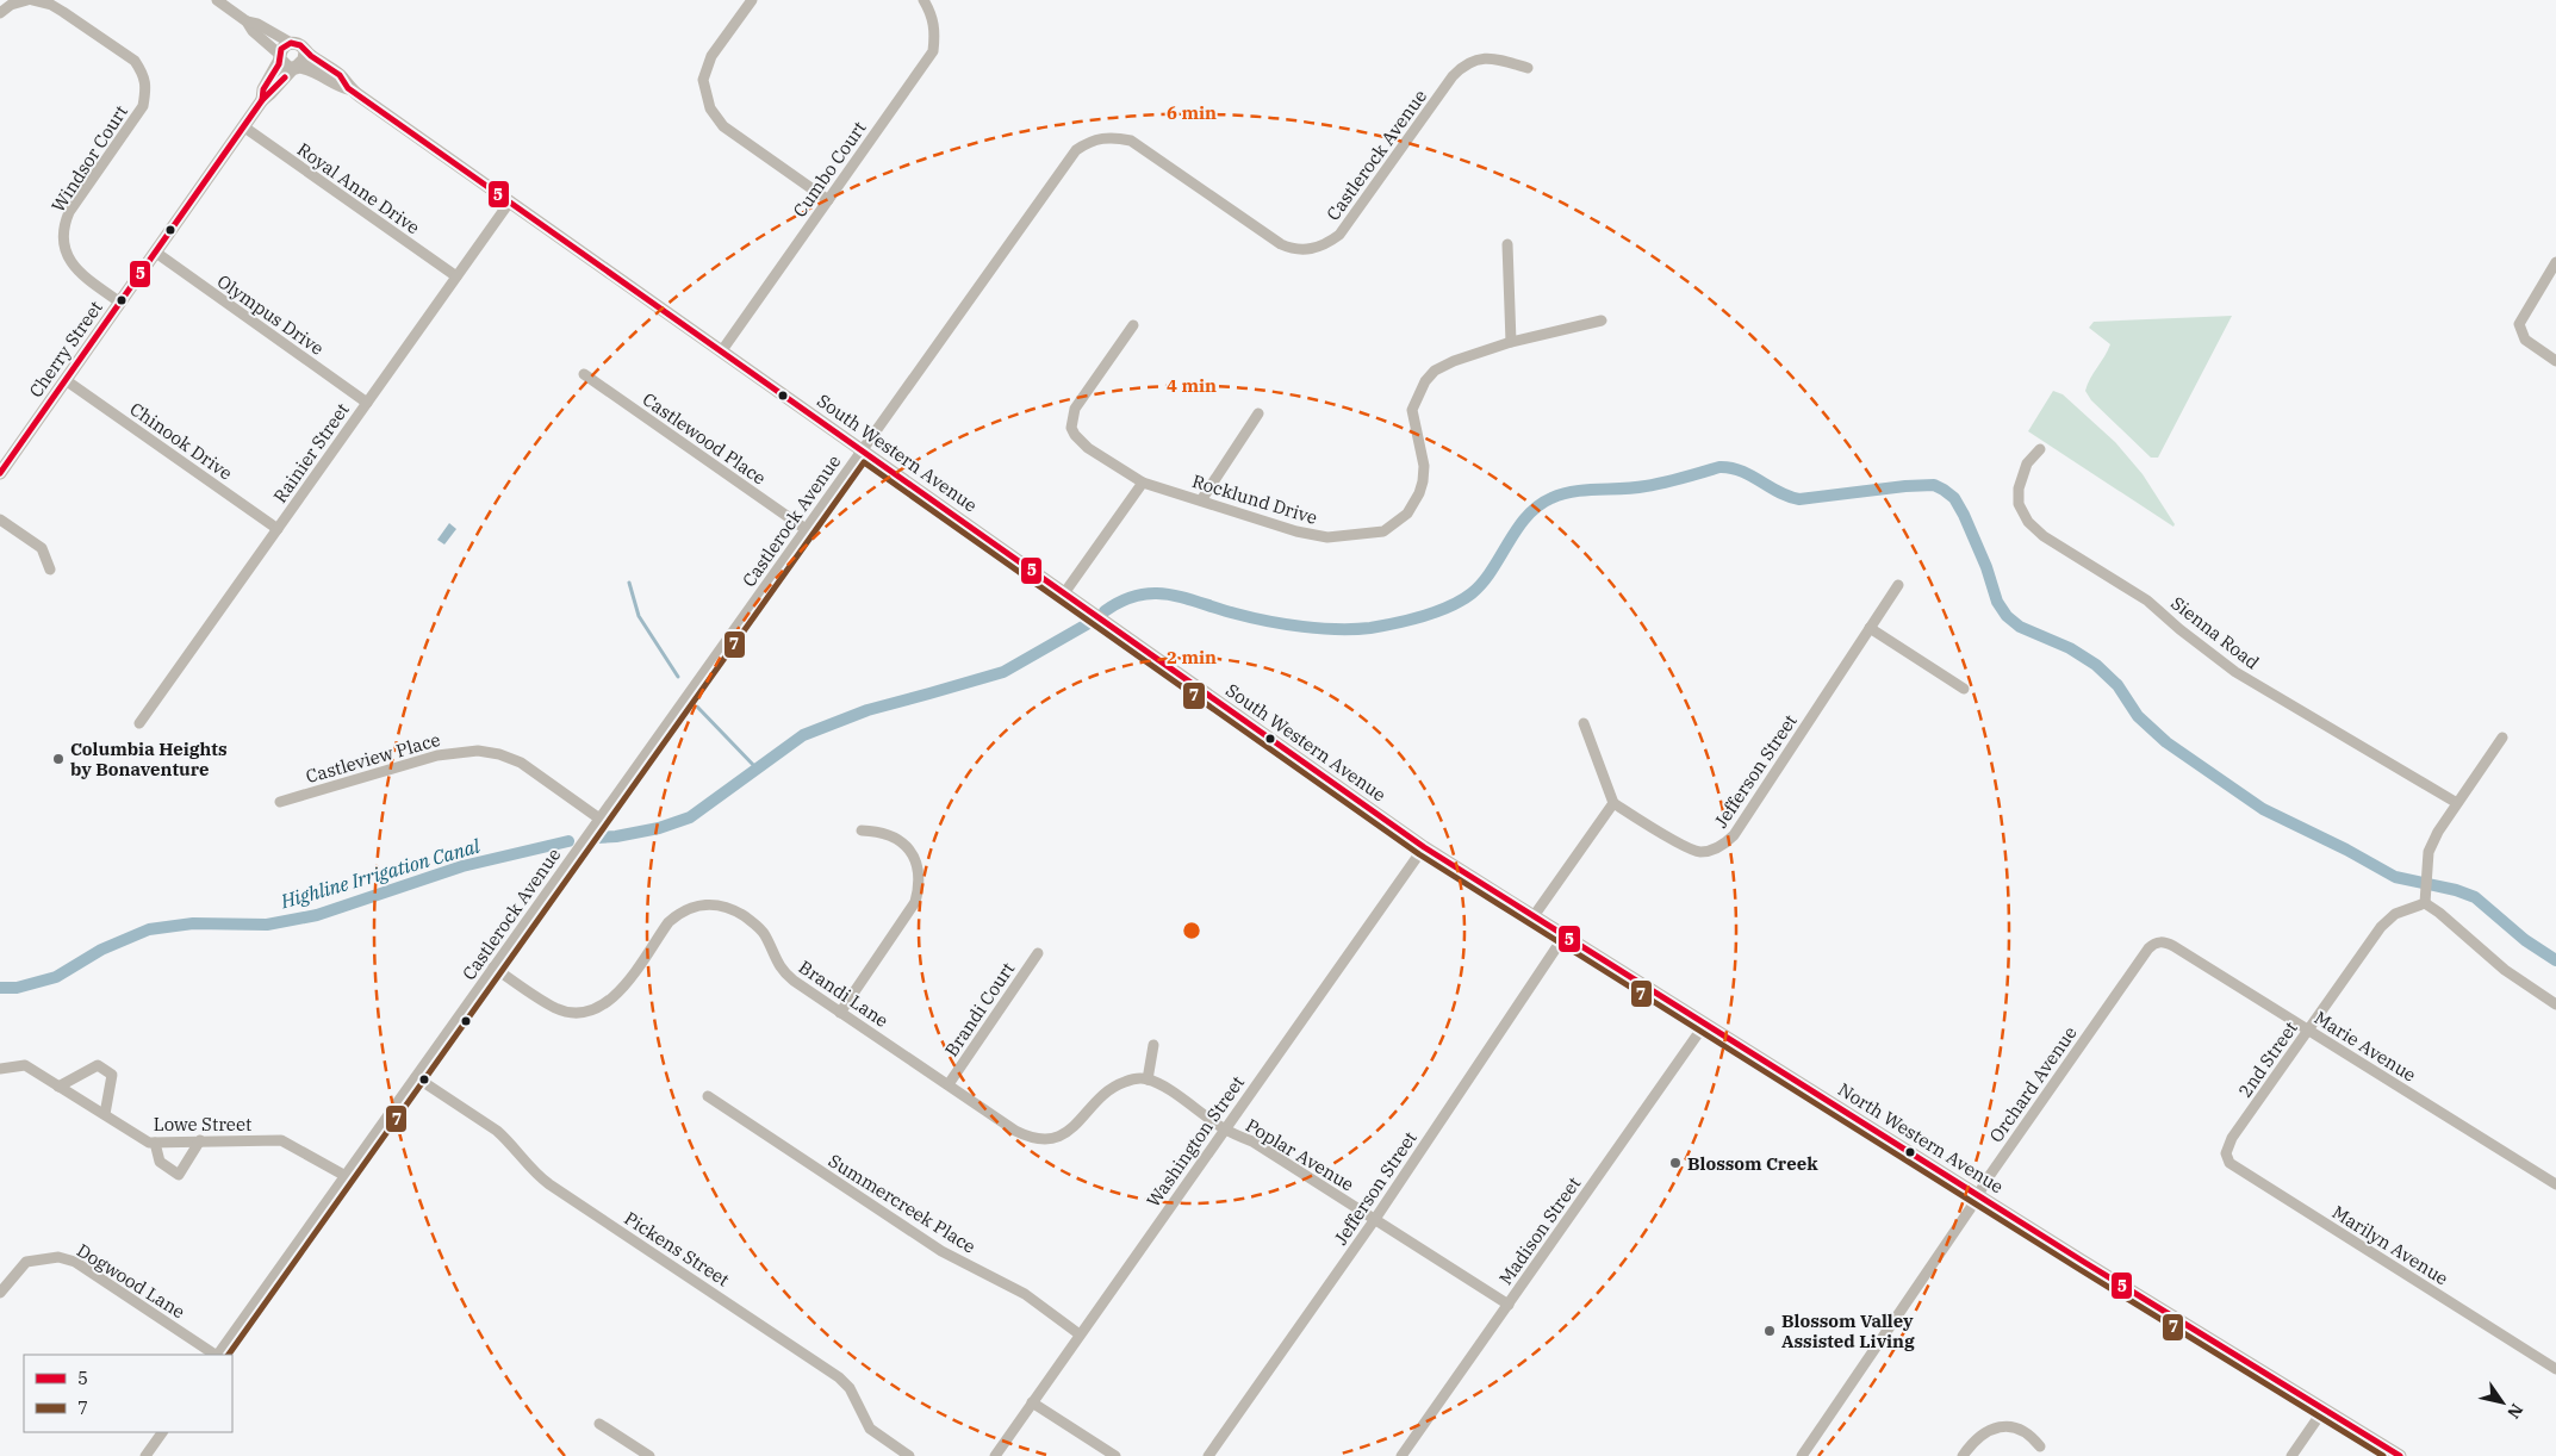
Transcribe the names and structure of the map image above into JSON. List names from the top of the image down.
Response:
{
  "streets": {
    "main road": ["Cherry Street", "South Western Avenue", "North Western Avenue"],
    "street": [
      "Castlerock Avenue",
      "Windsor Court",
      "Cumbo Court",
      "Royal Anne Drive",
      "Olympus Drive",
      "Castlewood Place",
      "Chinook Drive",
      "Rainier Street",
      "Rocklund Drive",
      "Sienna Road",
      "Castleview Place",
      "Jefferson Street",
      "Brandi Lane",
      "Brandi Court",
      "Marie Avenue",
      "2nd Street",
      "Orchard Avenue",
      "Lowe Street",
      "Washington Street",
      "Poplar Avenue",
      "Summercreek Place",
      "Madison Street",
      "Marilyn Avenue",
      "Pickens Street",
      "Dogwood Lane"
    ]
  },
  "crossings": [
    ["Castlerock Avenue", "Castlewood Place"],
    ["Castlerock Avenue", "South Western Avenue"],
    ["Castlerock Avenue", "Castleview Place"],
    ["Castlerock Avenue", "Brandi Lane"],
    ["Castlerock Avenue", "Lowe Street"],
    ["Castlerock Avenue", "Pickens Street"],
    ["Windsor Court", "Cherry Street"],
    ["Cumbo Court", "South Western Avenue"],
    ["Royal Anne Drive", "Cherry Street"],
    ["Royal Anne Drive", "Rainier Street"],
    ["Olympus Drive", "Cherry Street"],
    ["Olympus Drive", "Rainier Street"],
    ["Cherry Street", "Chinook Drive"],
    ["Cherry Street", "South Western Avenue"],
    ["Chinook Drive", "Rainier Street"],
    ["Rainier Street", "South Western Avenue"],
    ["South Western Avenue", "North Western Avenue"],
    ["South Western Avenue", "Washington Street"],
    ["Jefferson Street", "North Western Avenue"],
    ["Jefferson Street", "Poplar Avenue"],
    ["Brandi Lane", "Brandi Court"],
    ["Marie Avenue", "2nd Street"],
    ["Marie Avenue", "Orchard Avenue"],
    ["2nd Street", "Marilyn Avenue"],
    ["Orchard Avenue", "North Western Avenue"],
    ["North Western Avenue", "Washington Street"],
    ["North Western Avenue", "Madison Street"],
    ["Washington Street", "Poplar Avenue"],
    ["Washington Street", "Summercreek Place"],
    ["Poplar Avenue", "Madison Street"]
  ],
  "water": ["Highline Irrigation Canal"],
  "places": ["Columbia Heights by Bonaventure", "Blossom Creek", "Blossom Valley Assisted Living"],
  "lines": ["transit line 5", "transit line 7"],
  "legend": ["5", "7"],
  "north": "bottom right",
  "rings": ["6 min", "4 min", "2 min"]
}
